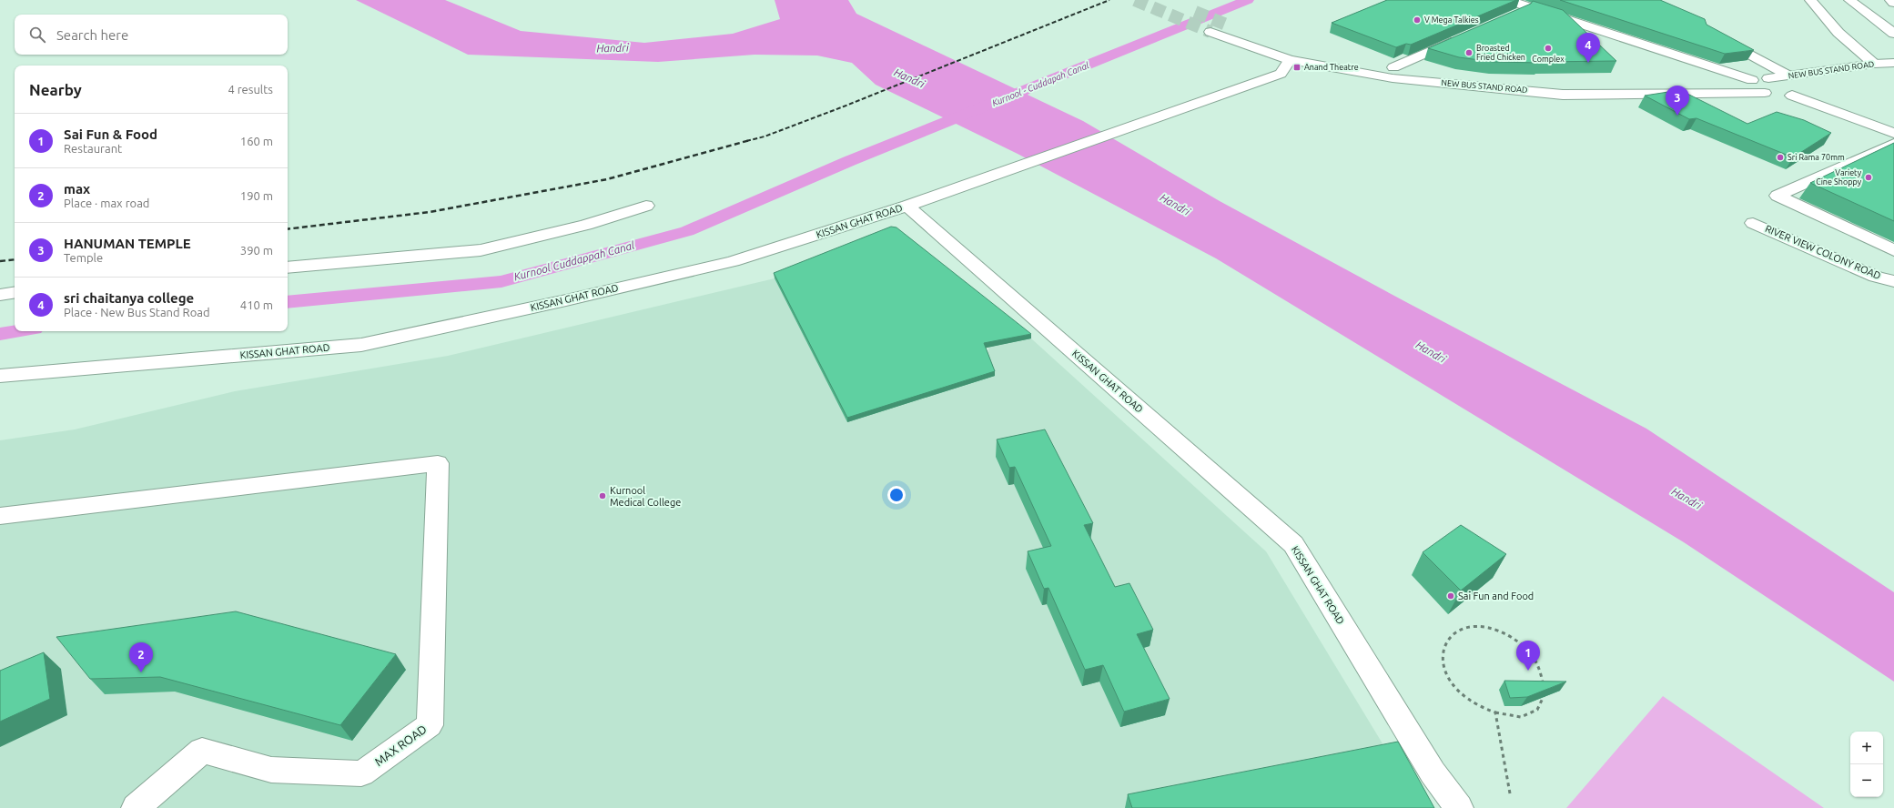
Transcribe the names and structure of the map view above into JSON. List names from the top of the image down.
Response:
{
  "streets": {
    "street": [
      "NEW BUS STAND ROAD",
      "KISSAN GHAT ROAD",
      "RIVER VIEW COLONY ROAD",
      "MAX ROAD"
    ]
  },
  "water": ["Handri", "Kurnool - Cuddapah Canal", "Kurnool Cuddappah Canal"],
  "places": {
    "other": [
      "V Mega Talkies",
      "Complex",
      "Broasted Fried Chicken",
      "Sri Rama 70mm",
      "Variety Cine Shoppy",
      "Kurnool Medical College",
      "Sai Fun and Food"
    ],
    "transit": ["Anand Theatre"]
  },
  "page": {
    "search": "Search here",
    "pins": [
      "4",
      "3",
      "1",
      "2"
    ],
    "heading": ["Nearby", "4 results"],
    "list": [
      {
        "mark": "1",
        "name": "Sai Fun & Food",
        "note": "Restaurant",
        "value": "160 m"
      },
      {
        "mark": "2",
        "name": "max",
        "note": "Place · max road",
        "value": "190 m"
      },
      {
        "mark": "3",
        "name": "HANUMAN TEMPLE",
        "note": "Temple",
        "value": "390 m"
      },
      {
        "mark": "4",
        "name": "sri chaitanya college",
        "note": "Place · New Bus Stand Road",
        "value": "410 m"
      }
    ],
    "map_buttons": ["+", "−"]
  }
}
